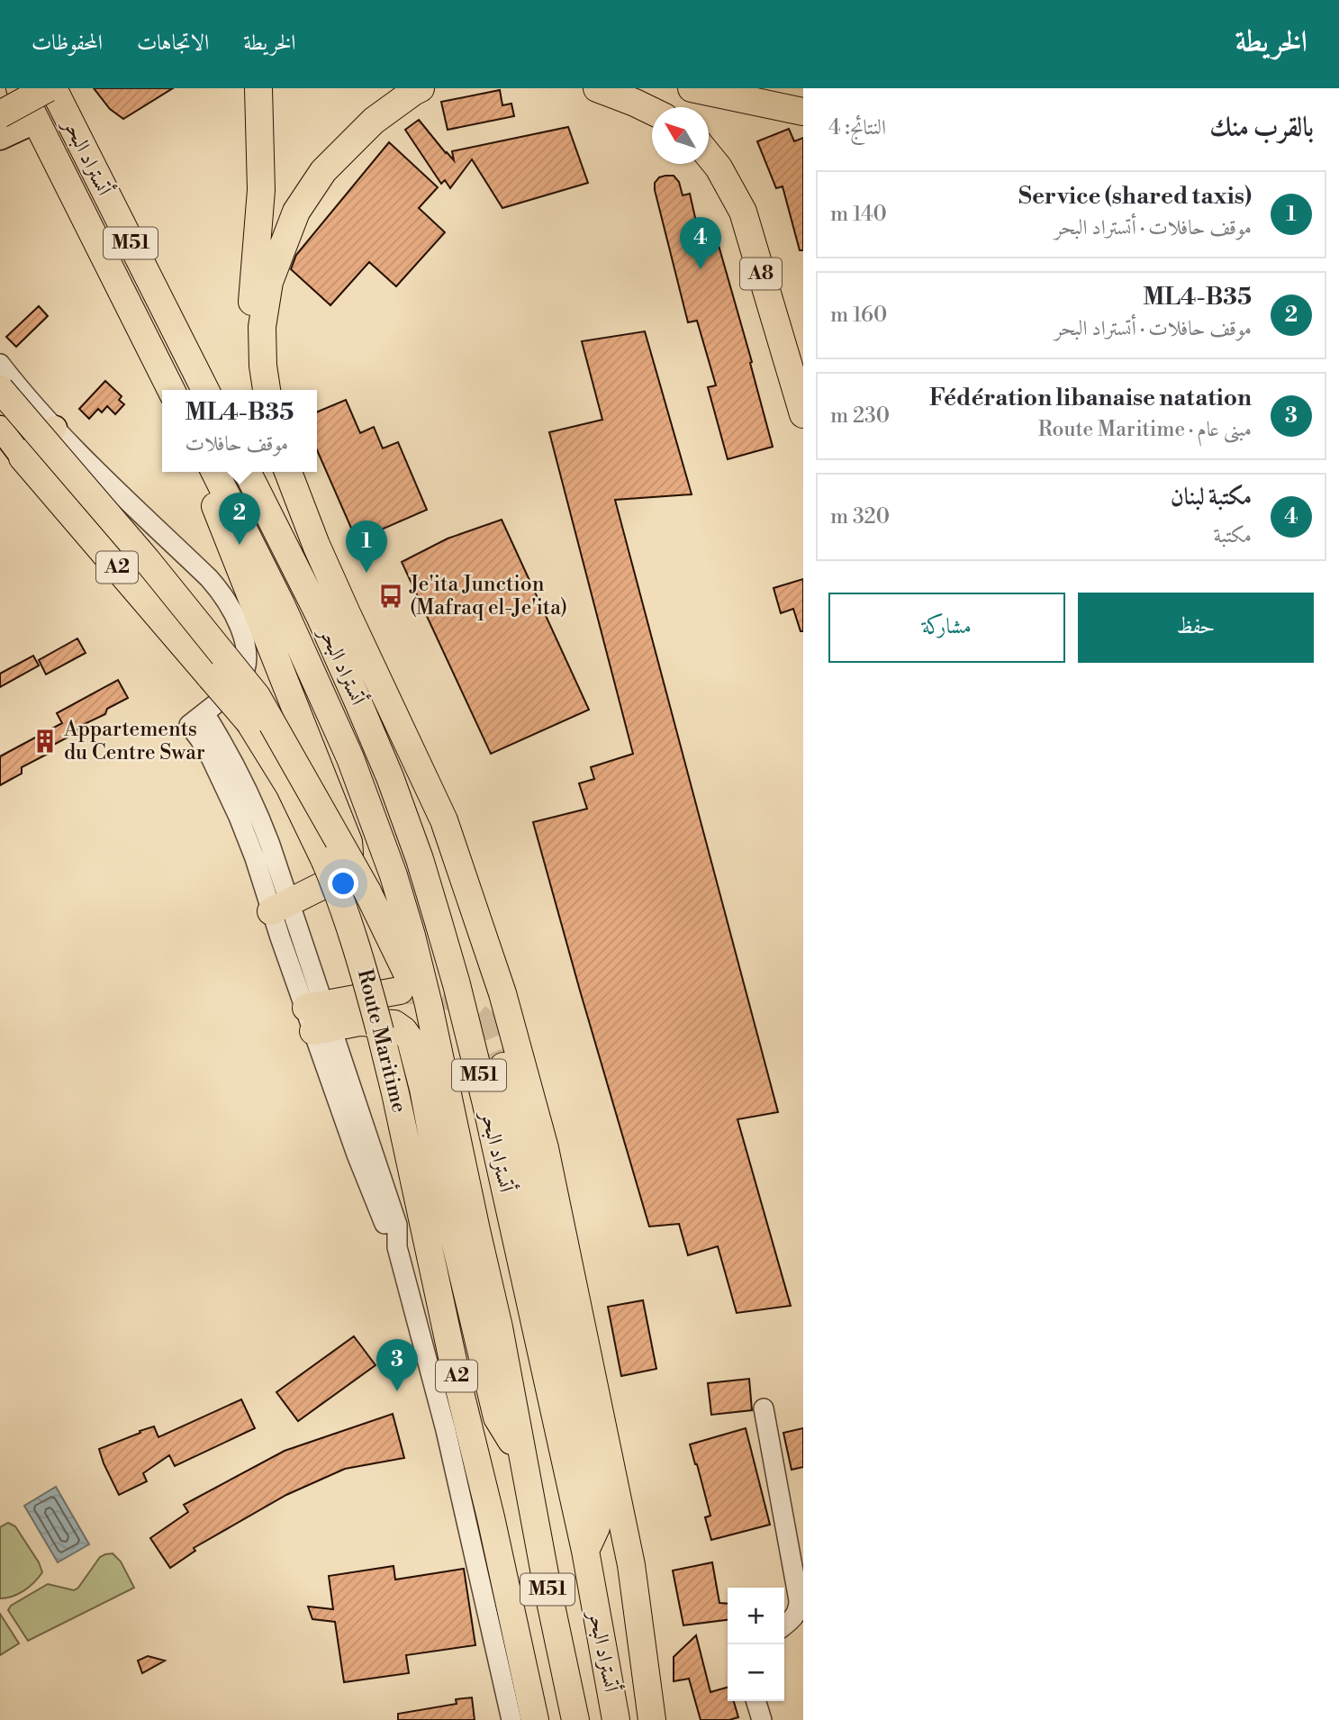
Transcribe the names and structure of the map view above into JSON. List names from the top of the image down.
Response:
{
  "streets": {
    "highway": [
      "أتستراد البحر",
      "M51",
      "A8",
      "A2",
      "Route Maritime"
    ]
  },
  "crossings": [
    ["A2", "Route Maritime"]
  ],
  "places": {
    "bus stop": ["Je'ita Junction (Mafraq el-Je'ita)"],
    "building": ["Appartements du Centre Swar"]
  },
  "north": "top left",
  "page": {
    "header": "الخريطة",
    "nav": ["الخريطة", "الاتجاهات", "المحفوظات"],
    "heading": ["بالقرب منك", "النتائج: 4"],
    "list": [
      {
        "mark": "1",
        "name": "Service (shared taxis)",
        "note": "موقف حافلات · أتستراد البحر",
        "value": "140 m"
      },
      {
        "mark": "2",
        "name": "ML4-B35",
        "note": "موقف حافلات · أتستراد البحر",
        "value": "160 m"
      },
      {
        "mark": "3",
        "name": "Fédération libanaise natation",
        "note": "مبنى عام · Route Maritime",
        "value": "230 m"
      },
      {
        "mark": "4",
        "name": "مكتبة لبنان",
        "note": "مكتبة",
        "value": "320 m"
      }
    ],
    "pins": [
      "4",
      "2",
      "1",
      "3"
    ],
    "popup": ["ML4-B35", "موقف حافلات"],
    "buttons": ["حفظ", "مشاركة"],
    "map_buttons": ["+", "−"]
  }
}
